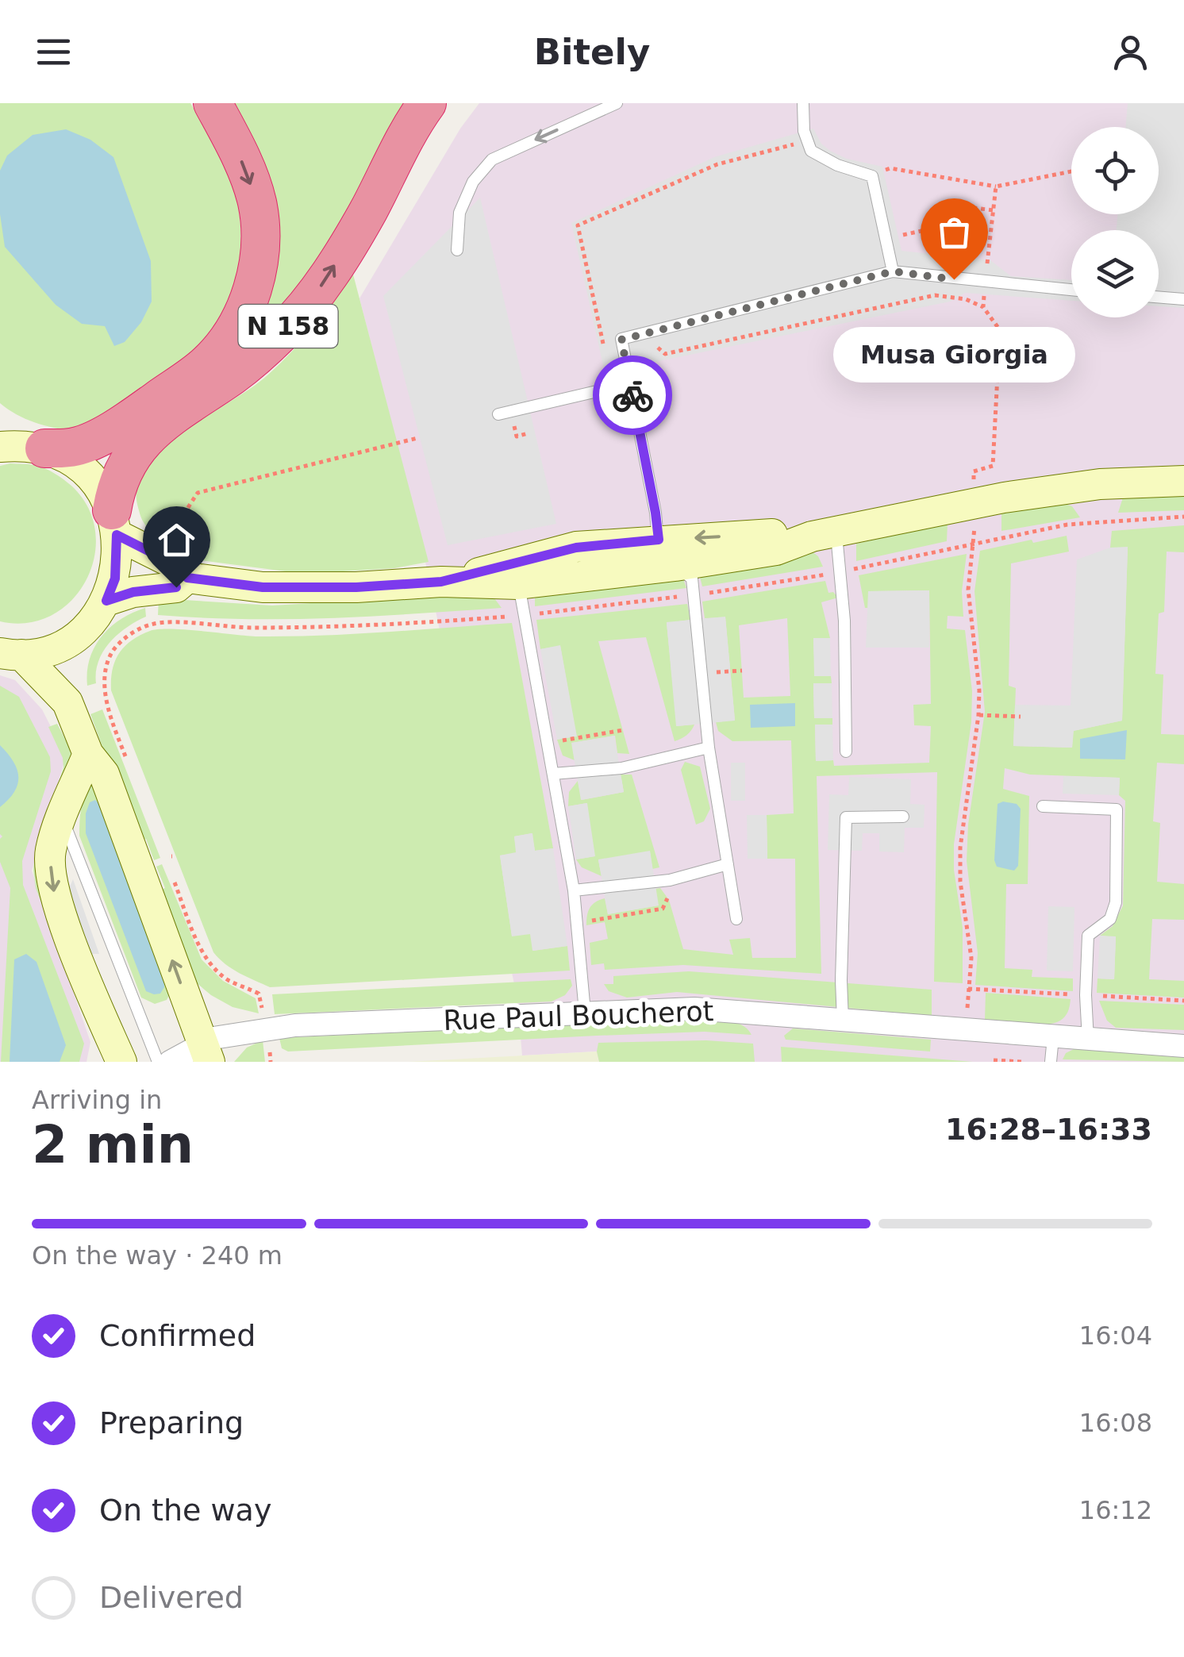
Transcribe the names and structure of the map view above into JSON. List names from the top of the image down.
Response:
{
  "streets": {
    "highway": ["N 158"],
    "street": ["Rue Paul Boucherot"]
  },
  "places": ["Musa Giorgia"],
  "page": {
    "header": "Bitely",
    "bubble": "Musa Giorgia",
    "heading": ["2 min", "Arriving in", "16:28–16:33"],
    "bar": "On the way · 240 m",
    "list": [
      ["Confirmed", "16:04"],
      ["Preparing", "16:08"],
      ["On the way", "16:12"],
      "Delivered"
    ]
  }
}
